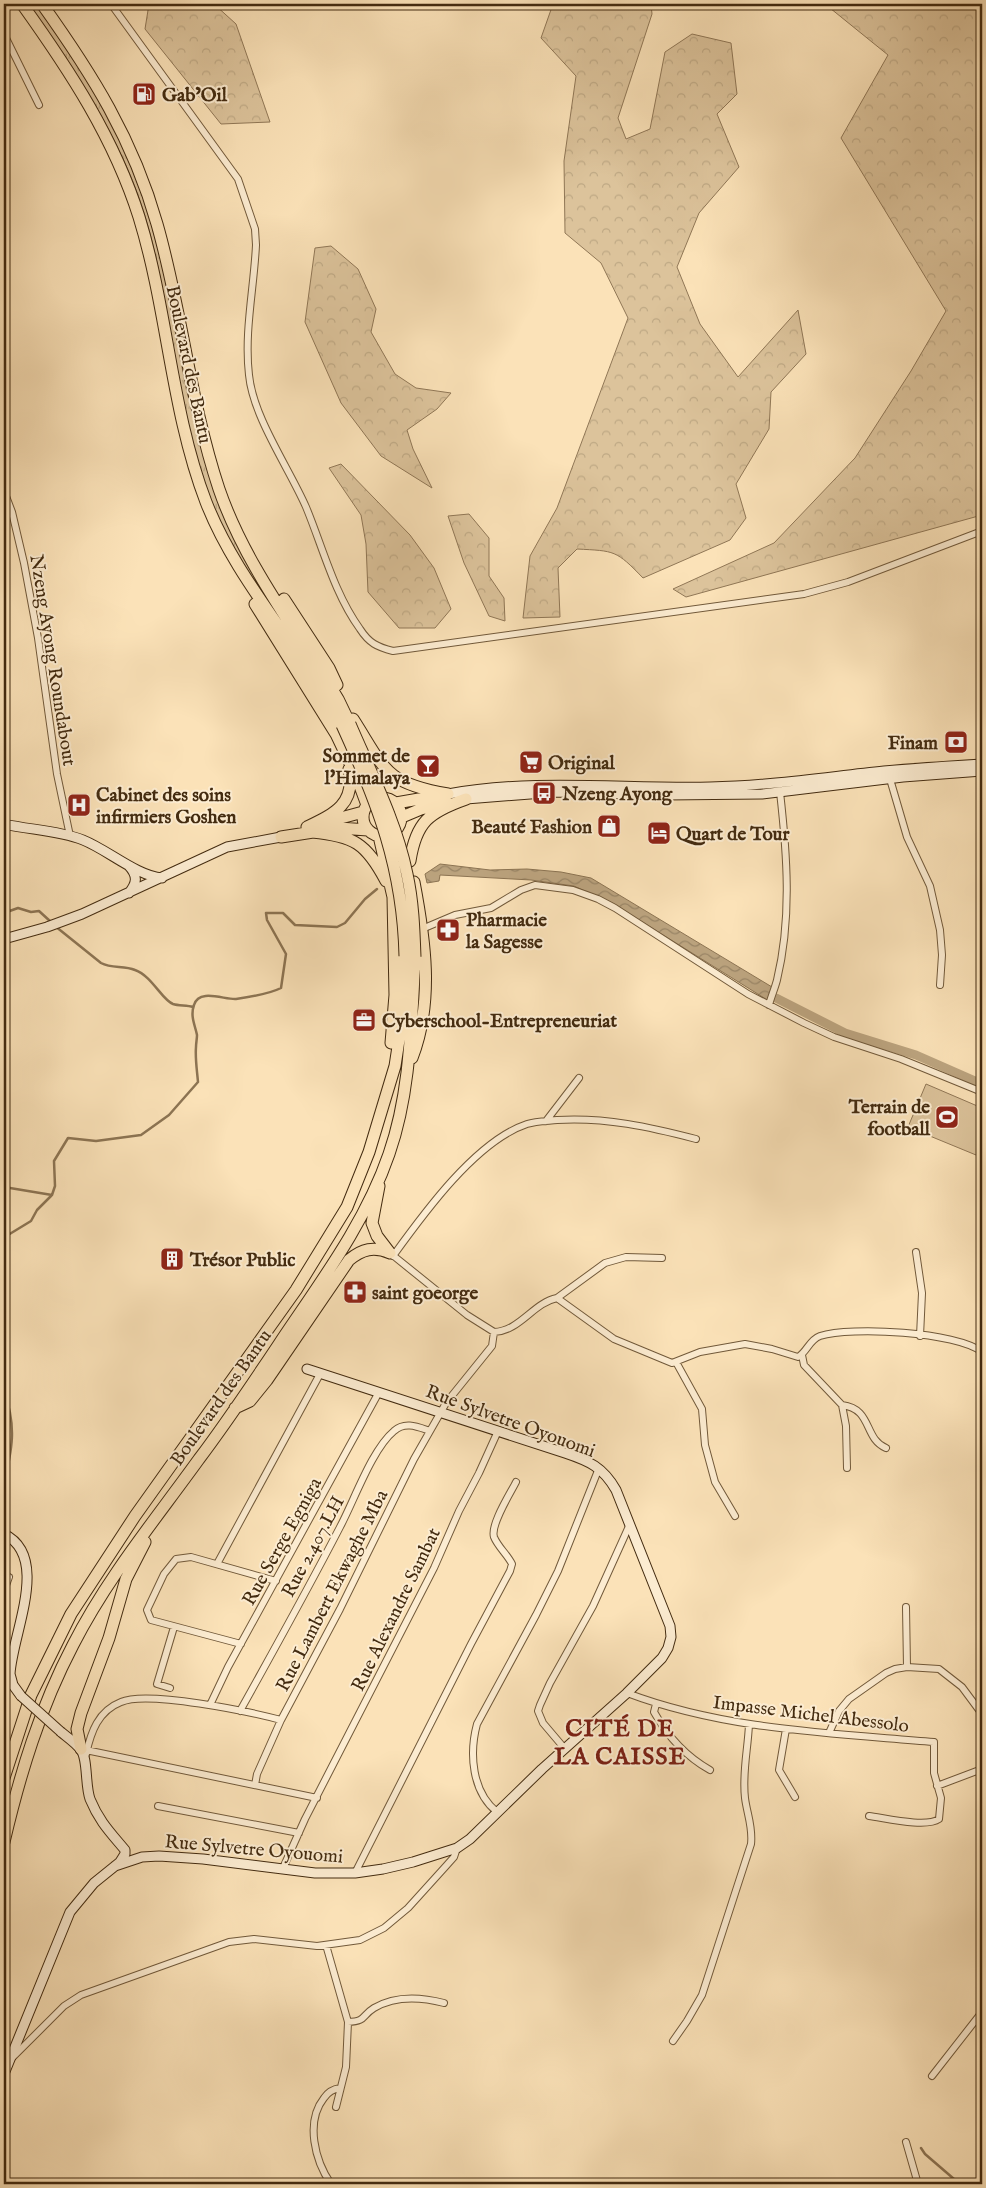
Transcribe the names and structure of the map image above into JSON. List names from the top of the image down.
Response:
{
  "streets": {
    "highway": ["Boulevard des Bantu"],
    "street": [
      "Nzeng Ayong Roundabout",
      "Rue Sylvetre Oyouomi",
      "Rue Serge Egniga",
      "Rue 2.407.LH",
      "Rue Lambert Ekwaghe Mba",
      "Rue Alexandre Sambat",
      "Impasse Michel Abessolo"
    ]
  },
  "crossings": [
    ["Rue Sylvetre Oyouomi", "Rue Serge Egniga"],
    ["Rue Sylvetre Oyouomi", "Rue Lambert Ekwaghe Mba"],
    ["Rue Sylvetre Oyouomi", "Rue Alexandre Sambat"],
    ["Rue Sylvetre Oyouomi", "Impasse Michel Abessolo"],
    ["Rue 2.407.LH", "Rue Lambert Ekwaghe Mba"]
  ],
  "districts": ["CITÉ DE LA CAISSE"],
  "places": {
    "fuel station": ["Gab’Oil"],
    "bank": ["Finam"],
    "supermarket": ["Original"],
    "bar": ["Sommet de l'Himalaya"],
    "bus stop": ["Nzeng Ayong"],
    "hospital": ["Cabinet des soins infirmiers Goshen"],
    "shop": ["Beauté Fashion"],
    "hotel": ["Quart de Tour"],
    "pharmacy": ["Pharmacie la Sagesse", "saint goeorge"],
    "office": ["Cyberschool-Entrepreneuriat"],
    "sports": ["Terrain de football"],
    "building": ["Trésor Public"]
  }
}
